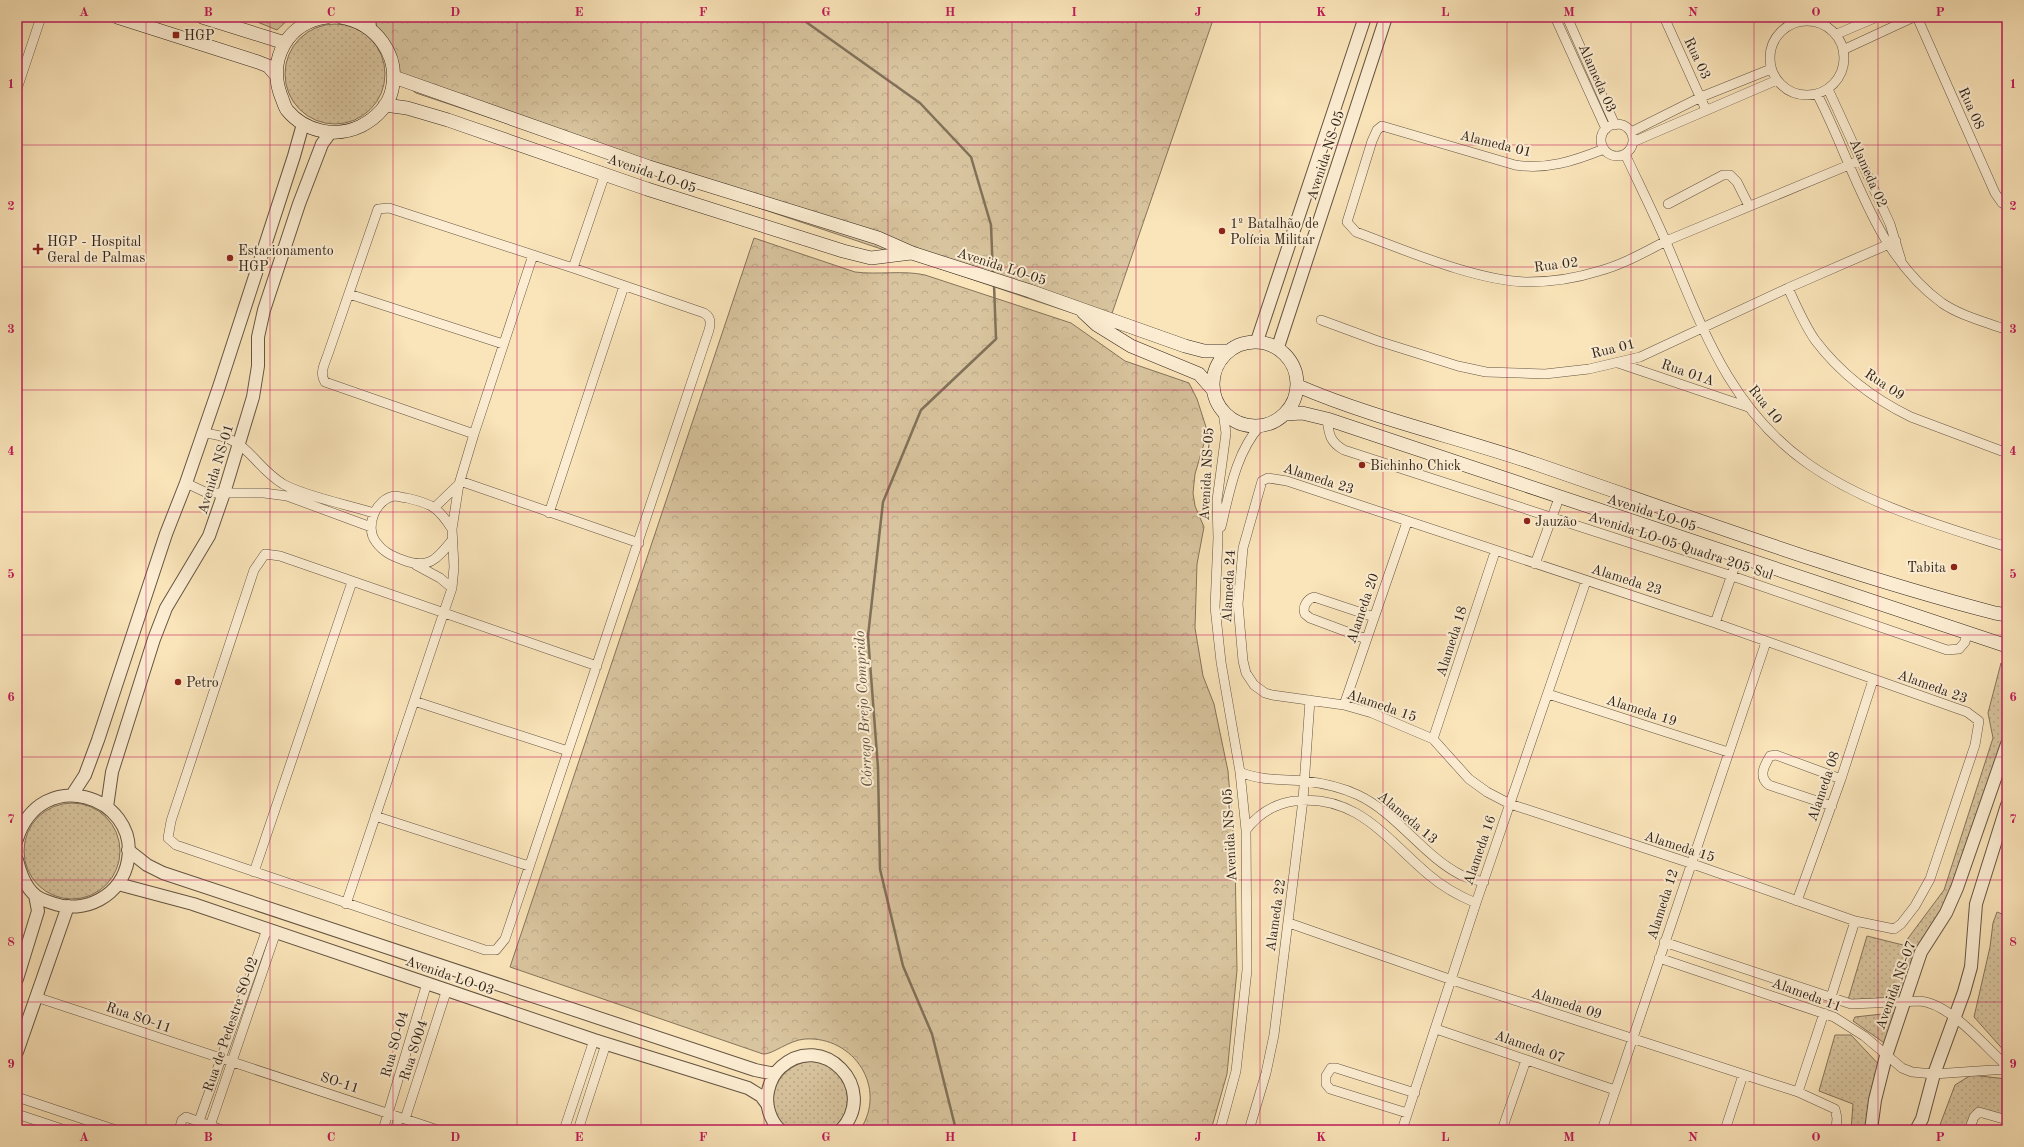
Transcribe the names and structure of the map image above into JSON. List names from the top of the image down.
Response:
{
  "streets": {
    "main road": ["Avenida LO-05"],
    "street": [
      "Rua 03",
      "Alameda 03",
      "Rua 08",
      "Alameda 01",
      "Avenida NS-05",
      "Alameda 02",
      "Rua 02",
      "Rua 01",
      "Rua 01A",
      "Rua 09",
      "Rua 10",
      "Avenida NS-01",
      "Alameda 23",
      "Avenida LO-05 Quadra 205 Sul",
      "Alameda 24",
      "Alameda 20",
      "Alameda 18",
      "Alameda 15",
      "Alameda 19",
      "Alameda 08",
      "Alameda 13",
      "Alameda 16",
      "Alameda 12",
      "Alameda 22",
      "Avenida LO-03",
      "Avenida NS-07",
      "Alameda 11",
      "Alameda 09",
      "Rua SO-11",
      "Rua de Pedestre SO-02",
      "Rua SO-04",
      "Alameda 07",
      "Rua SO04",
      "SO-11"
    ]
  },
  "crossings": [
    ["Alameda 03", "Alameda 01"],
    ["Alameda 03", "Rua 10"],
    ["Alameda 01", "Rua 02"],
    ["Alameda 01", "Rua 10"],
    ["Avenida NS-05", "Avenida LO-05"],
    ["Avenida NS-05", "Alameda 13"],
    ["Avenida LO-05", "Avenida LO-05 Quadra 205 Sul"],
    ["Alameda 02", "Rua 02"],
    ["Alameda 02", "Rua 01"],
    ["Rua 02", "Rua 10"],
    ["Rua 01", "Rua 01A"],
    ["Rua 01", "Rua 09"],
    ["Rua 01", "Rua 10"],
    ["Rua 01A", "Rua 10"],
    ["Alameda 23", "Alameda 24"],
    ["Alameda 23", "Alameda 20"],
    ["Alameda 23", "Alameda 18"],
    ["Alameda 23", "Alameda 15"],
    ["Alameda 23", "Alameda 08"],
    ["Alameda 23", "Alameda 16"],
    ["Alameda 23", "Alameda 12"],
    ["Alameda 24", "Alameda 15"],
    ["Alameda 20", "Alameda 15"],
    ["Alameda 18", "Alameda 15"],
    ["Alameda 15", "Alameda 08"],
    ["Alameda 15", "Alameda 16"],
    ["Alameda 15", "Alameda 12"],
    ["Alameda 15", "Alameda 22"],
    ["Alameda 19", "Alameda 16"],
    ["Alameda 19", "Alameda 12"],
    ["Alameda 13", "Alameda 16"],
    ["Alameda 13", "Alameda 22"],
    ["Alameda 16", "Alameda 09"],
    ["Alameda 16", "Alameda 07"],
    ["Alameda 12", "Alameda 11"],
    ["Alameda 12", "Alameda 09"],
    ["Alameda 12", "Alameda 07"],
    ["Alameda 22", "Alameda 09"],
    ["Avenida LO-03", "Rua de Pedestre SO-02"],
    ["Avenida LO-03", "Rua SO-04"],
    ["Avenida LO-03", "Rua SO04"],
    ["Avenida NS-07", "Alameda 11"],
    ["Rua SO-11", "Rua de Pedestre SO-02"],
    ["Rua SO-11", "SO-11"],
    ["Rua de Pedestre SO-02", "SO-11"],
    ["Rua SO-04", "SO-11"],
    ["Rua SO04", "SO-11"]
  ],
  "water": ["Córrego Brejo Comprido"],
  "places": {
    "transit": ["HGP"],
    "other": [
      "1º Batalhão de Polícia Militar",
      "Estacionamento HGP",
      "Bichinho Chick",
      "Jauzão",
      "Tabita",
      "Petro"
    ],
    "health": ["HGP - Hospital Geral de Palmas"]
  },
  "grid": {
    "columns": [
      "A",
      "B",
      "C",
      "D",
      "E",
      "F",
      "G",
      "H",
      "I",
      "J",
      "K",
      "L",
      "M",
      "N",
      "O",
      "P"
    ],
    "rows": [
      "1",
      "2",
      "3",
      "4",
      "5",
      "6",
      "7",
      "8",
      "9"
    ]
  }
}
